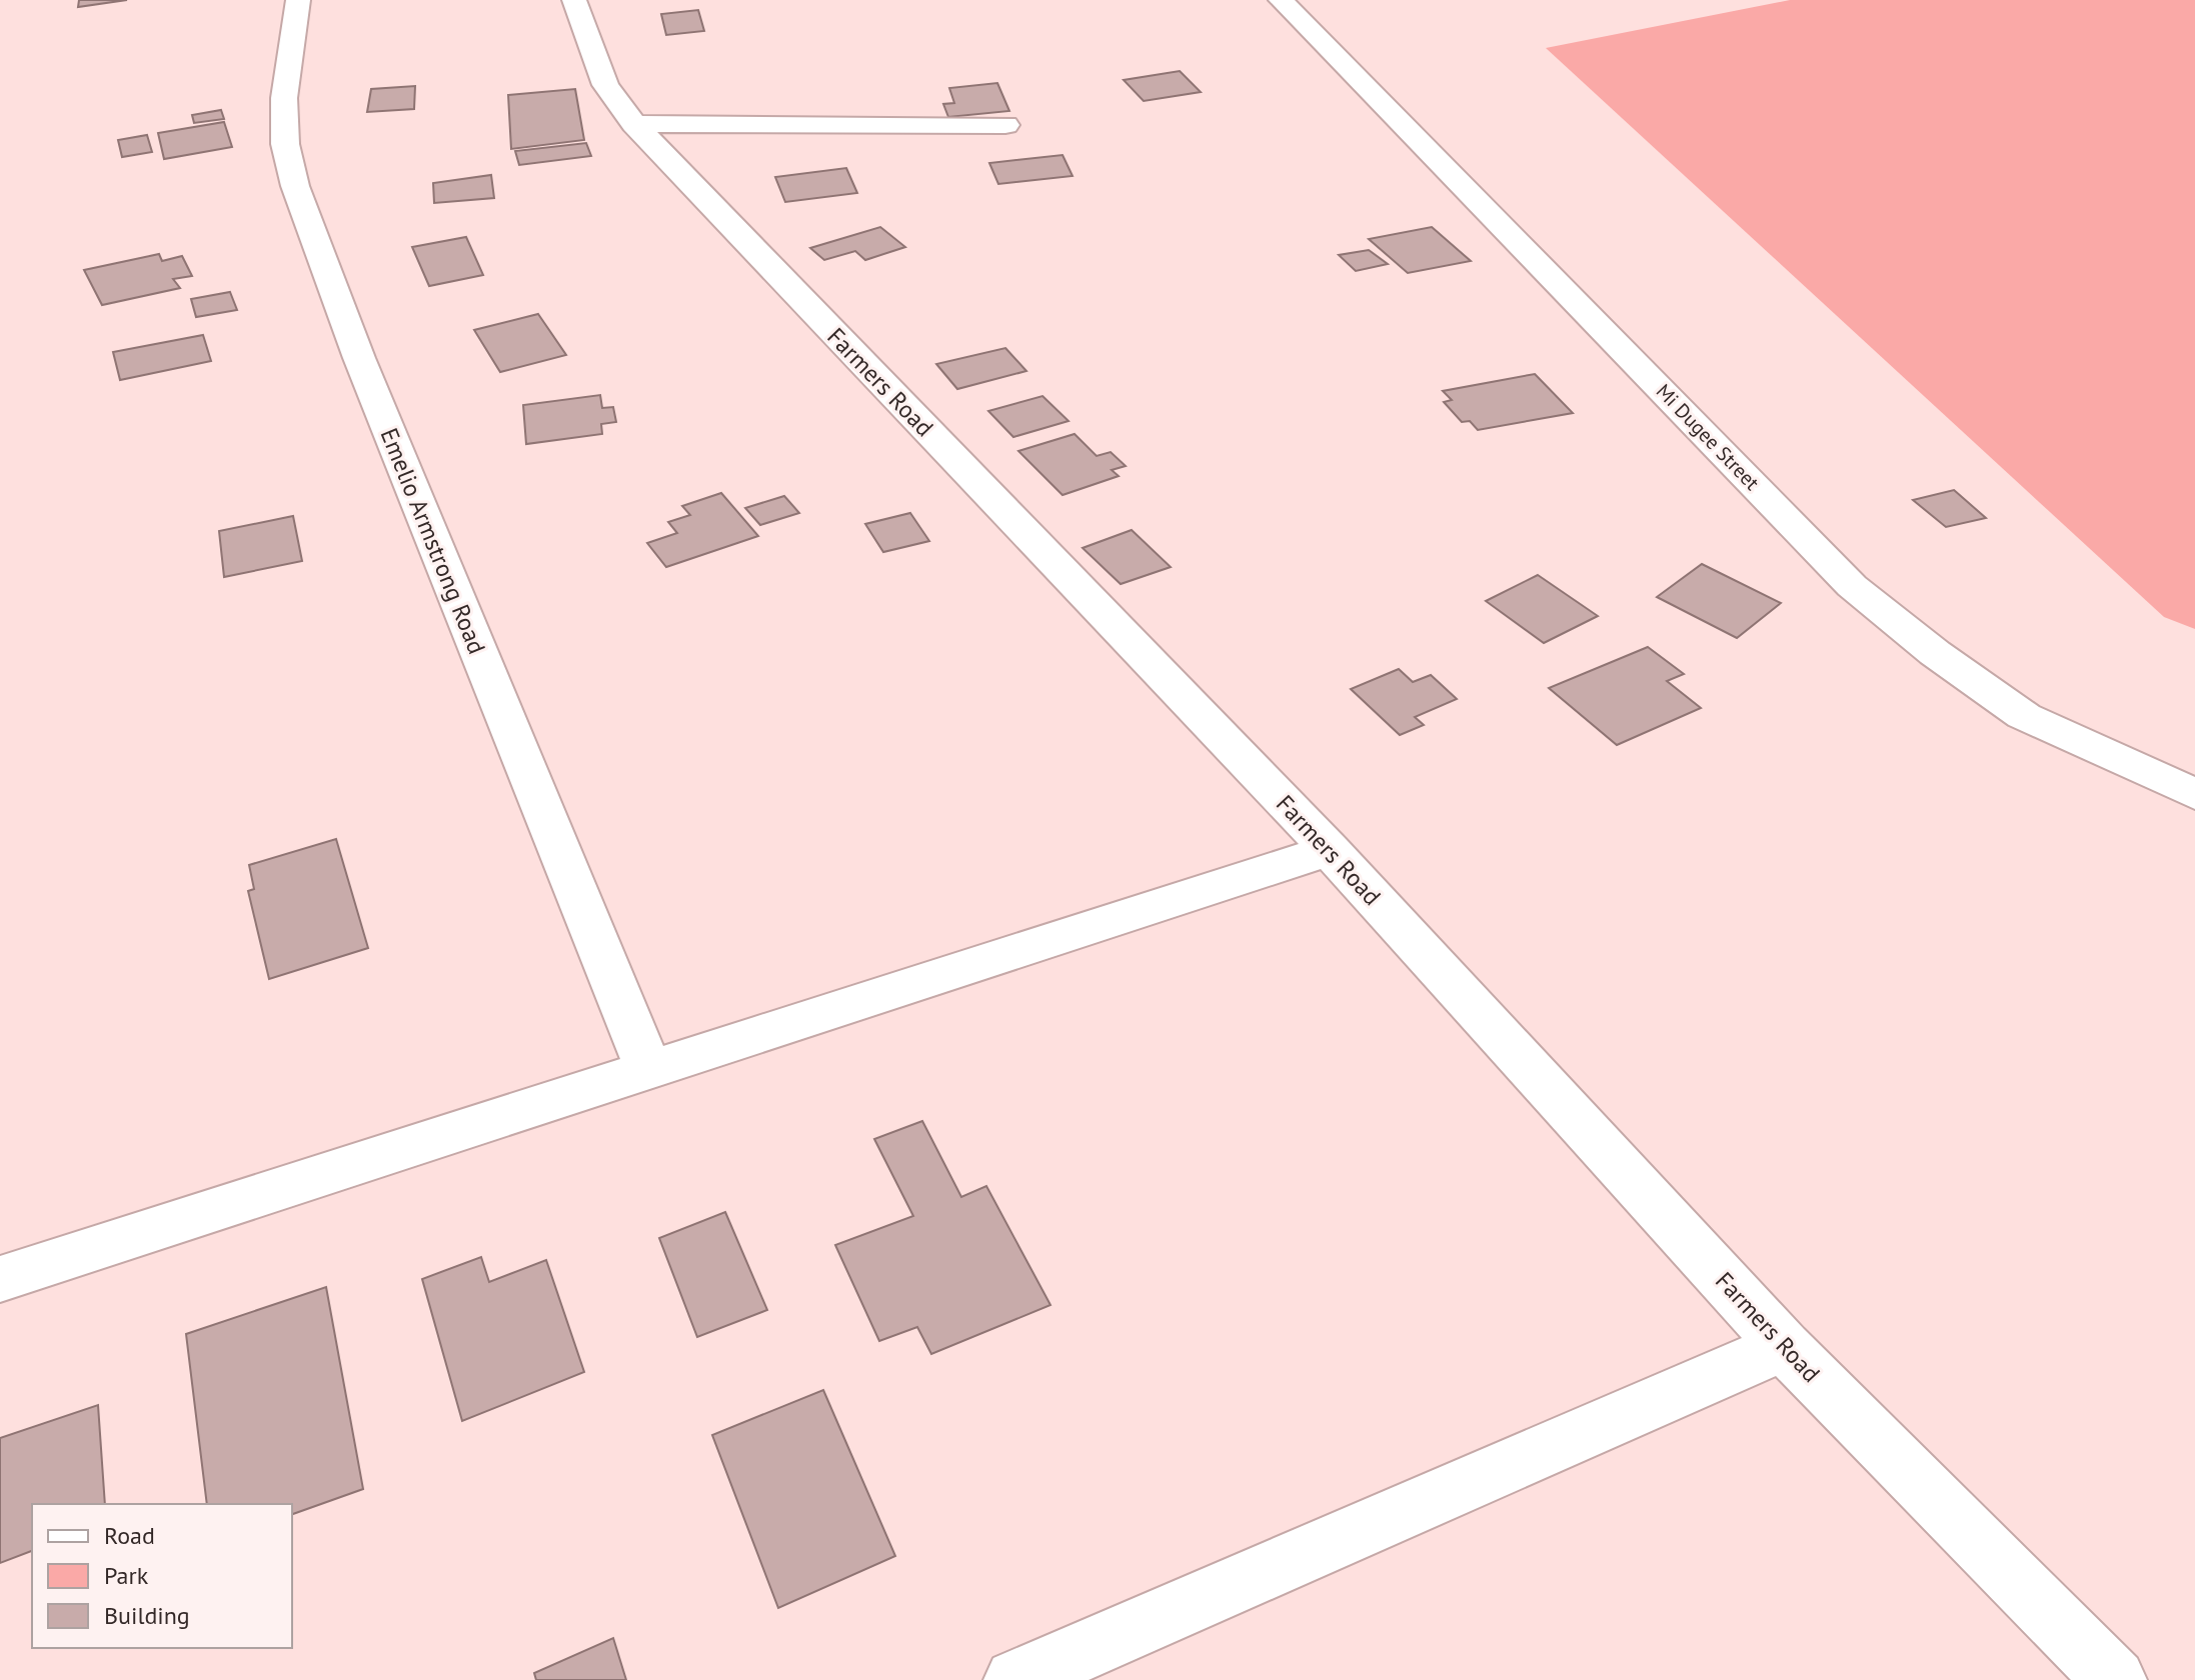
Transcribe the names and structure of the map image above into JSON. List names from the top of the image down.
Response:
{
  "streets": {
    "street": ["Farmers Road", "Mi Dugee Street", "Emelio Armstrong Road"]
  },
  "legend": ["Road", "Park", "Building"]
}
